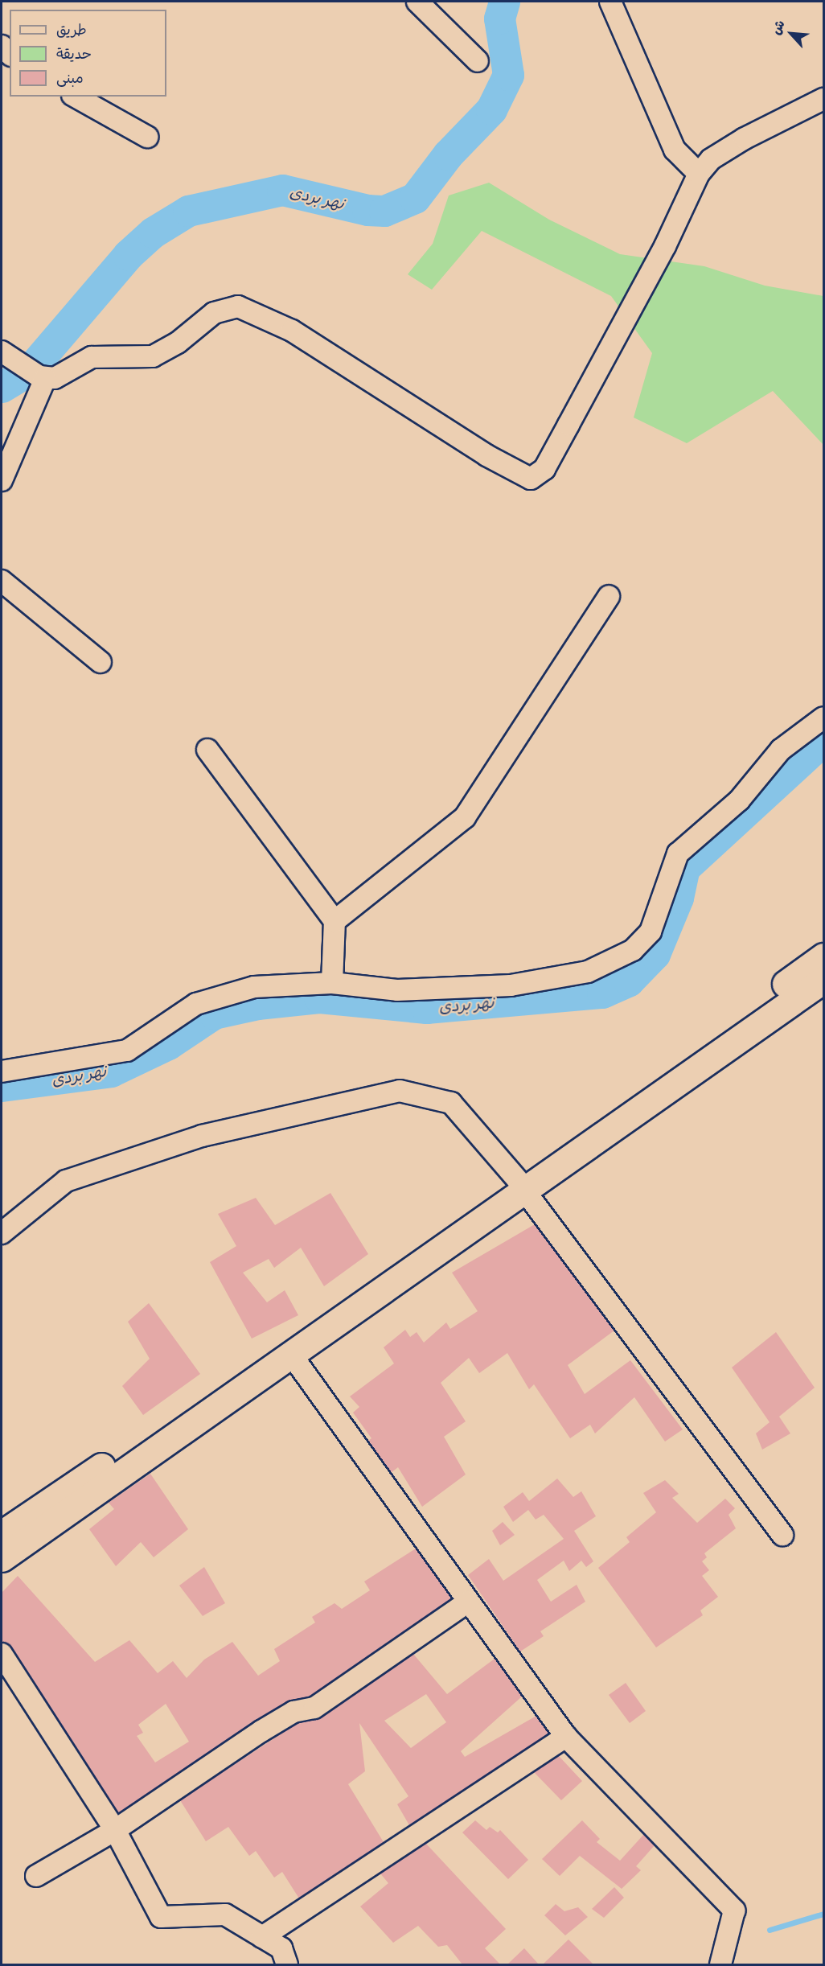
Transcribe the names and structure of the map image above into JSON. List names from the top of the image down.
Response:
{
  "water": ["نهر بردى"],
  "legend": ["طريق", "حديقة", "مبنى"],
  "north": "top left"
}
